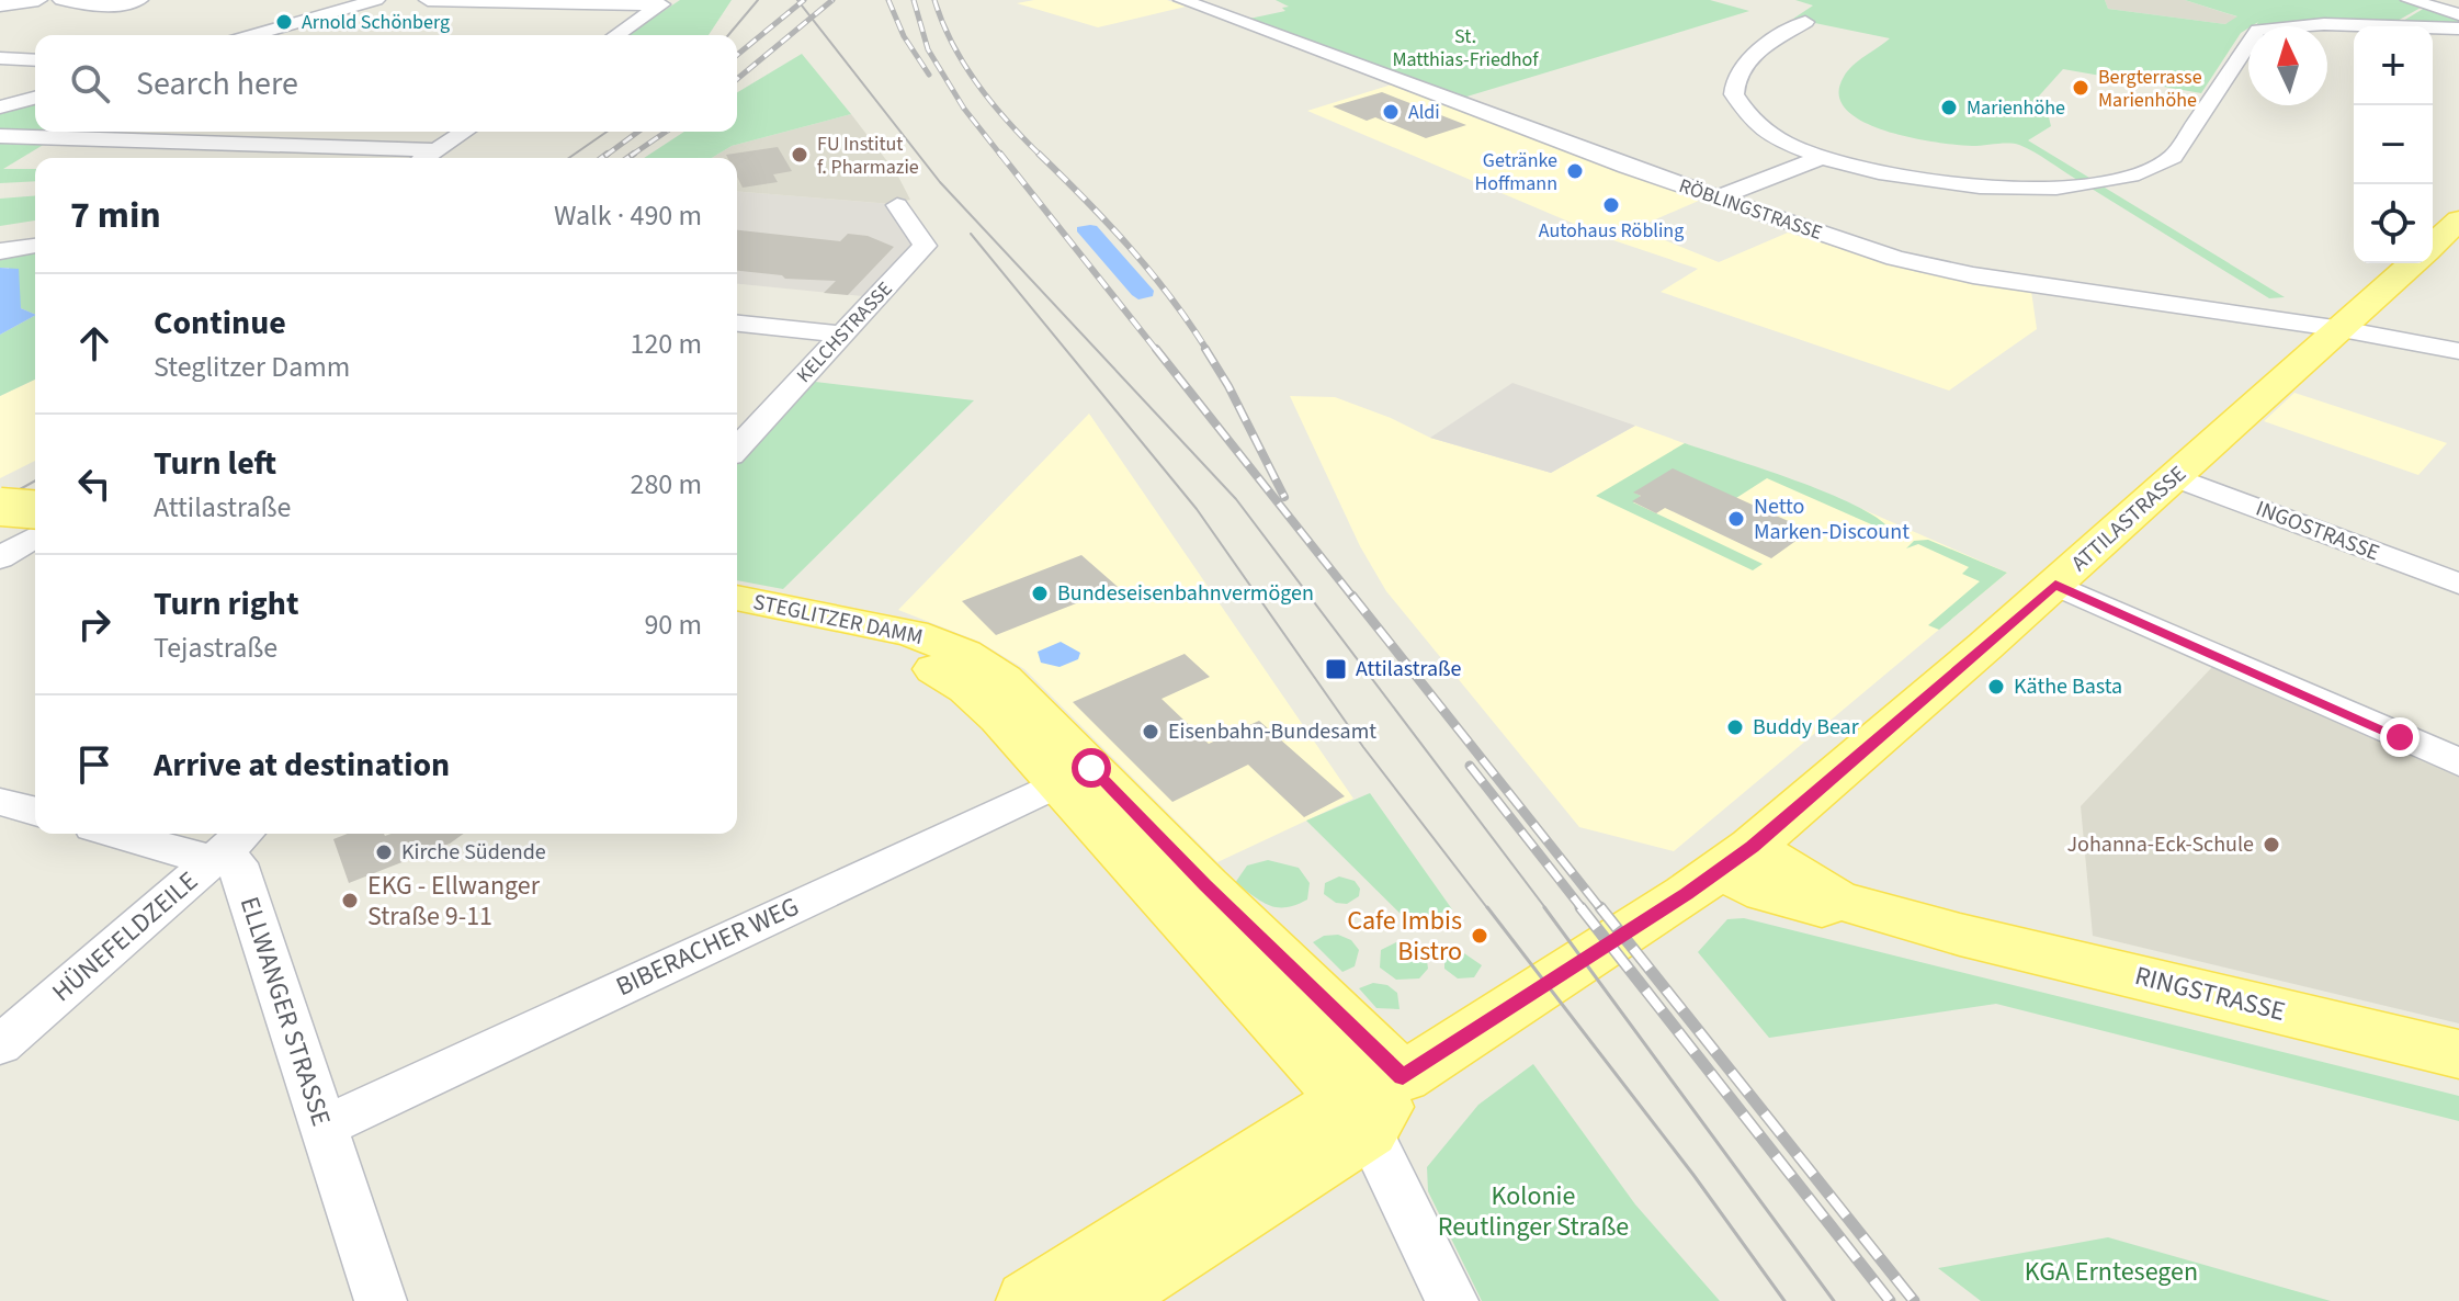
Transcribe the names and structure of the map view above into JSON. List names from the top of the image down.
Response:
{
  "streets": {
    "main road": ["ATTILASTRASSE", "STEGLITZER DAMM", "RINGSTRASSE"],
    "street": [
      "RÖBLINGSTRASSE",
      "KELCHSTRASSE",
      "INGOSTRASSE",
      "HÜNEFELDZEILE",
      "BIBERACHER WEG",
      "ELLWANGER STRASSE"
    ]
  },
  "crossings": [
    ["RÖBLINGSTRASSE", "ATTILASTRASSE"],
    ["ATTILASTRASSE", "INGOSTRASSE"],
    ["ATTILASTRASSE", "STEGLITZER DAMM"],
    ["ATTILASTRASSE", "RINGSTRASSE"],
    ["STEGLITZER DAMM", "BIBERACHER WEG"],
    ["HÜNEFELDZEILE", "ELLWANGER STRASSE"],
    ["BIBERACHER WEG", "ELLWANGER STRASSE"]
  ],
  "parks": ["St. Matthias-Friedhof", "Kolonie Reutlinger Straße", "KGA Erntesegen"],
  "places": {
    "other": [
      "Arnold Schönberg",
      "Bergterrasse Marienhöhe",
      "Marienhöhe",
      "Aldi",
      "FU Institut f. Pharmazie",
      "Getränke Hoffmann",
      "Autohaus Röbling",
      "Netto Marken-Discount",
      "Bundeseisenbahnvermögen",
      "Käthe Basta",
      "Buddy Bear",
      "Eisenbahn-Bundesamt",
      "Johanna-Eck-Schule",
      "Kirche Südende",
      "EKG - Ellwanger Straße 9-11",
      "Cafe Imbis Bistro"
    ],
    "transit": ["Attilastraße"]
  },
  "north": "top",
  "page": {
    "map_buttons": ["+", "−"],
    "search": "Search here",
    "heading": ["7 min", "Walk · 490 m"],
    "list": [
      ["Continue", "Steglitzer Damm", "120 m"],
      ["Turn left", "Attilastraße", "280 m"],
      ["Turn right", "Tejastraße", "90 m"],
      "Arrive at destination"
    ]
  }
}
